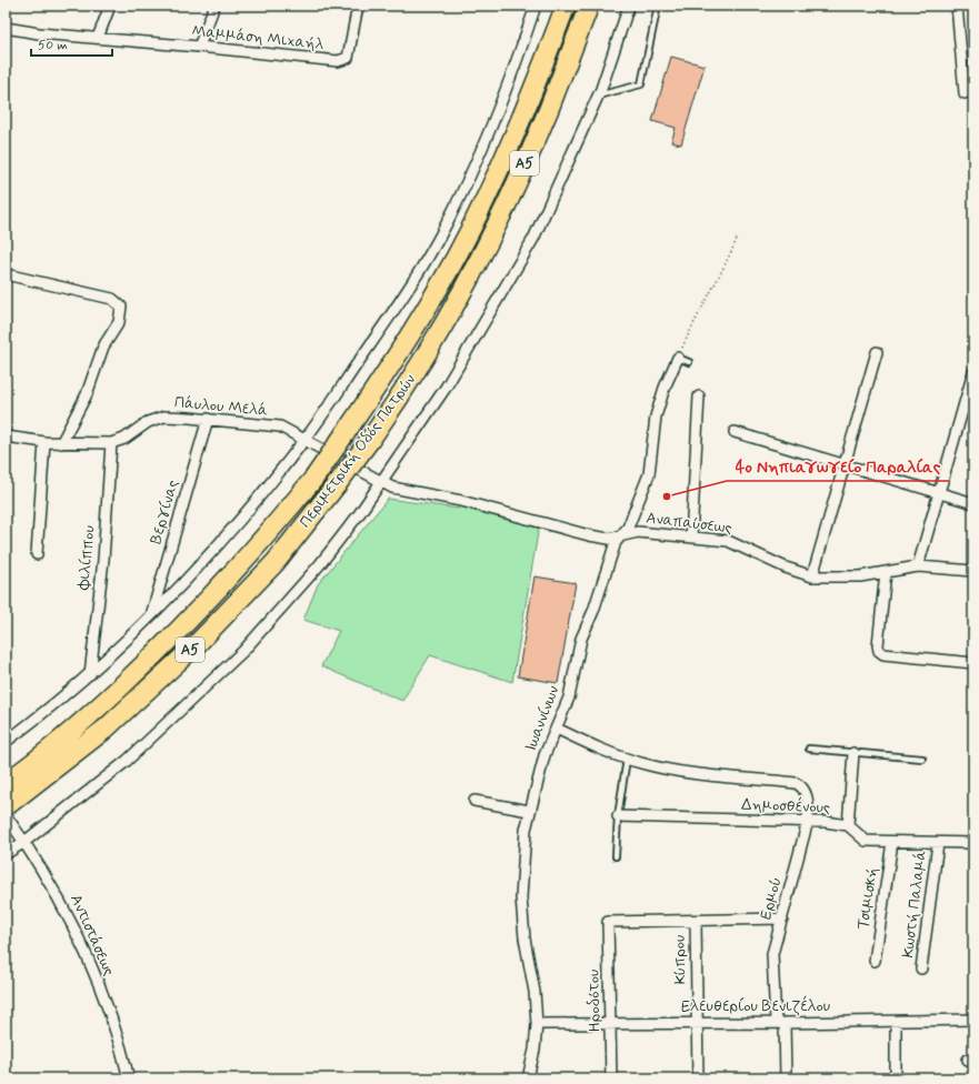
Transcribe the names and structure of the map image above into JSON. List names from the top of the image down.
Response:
{
  "streets": {
    "highway": ["Α5", "Περιμετρική Οδός Πατρών"],
    "street": [
      "Μαμμάση Μιχαήλ",
      "Πάυλου Μελά",
      "Βεργίνας",
      "Αναπαύσεως",
      "Φιλίππου",
      "Ιωαννίνων",
      "Δημοσθένους",
      "Ερμού",
      "Τσιμισκή",
      "Κωστή Παλαμά",
      "Αντιστάσεως",
      "Κύπρου",
      "Ηροδότου",
      "Ελευθερίου Βενιζέλου"
    ]
  },
  "crossings": [
    ["Πάυλου Μελά", "Βεργίνας"],
    ["Πάυλου Μελά", "Αναπαύσεως"],
    ["Πάυλου Μελά", "Φιλίππου"],
    ["Αναπαύσεως", "Ιωαννίνων"],
    ["Ιωαννίνων", "Ελευθερίου Βενιζέλου"],
    ["Δημοσθένους", "Ερμού"],
    ["Δημοσθένους", "Τσιμισκή"],
    ["Δημοσθένους", "Κωστή Παλαμά"],
    ["Ερμού", "Κύπρου"],
    ["Ερμού", "Ελευθερίου Βενιζέλου"],
    ["Κύπρου", "Ηροδότου"],
    ["Κύπρου", "Ελευθερίου Βενιζέλου"],
    ["Ηροδότου", "Ελευθερίου Βενιζέλου"]
  ],
  "places": ["4o Νηπιαγωγείο Παραλίας"],
  "scale_bar": "50 m"
}
